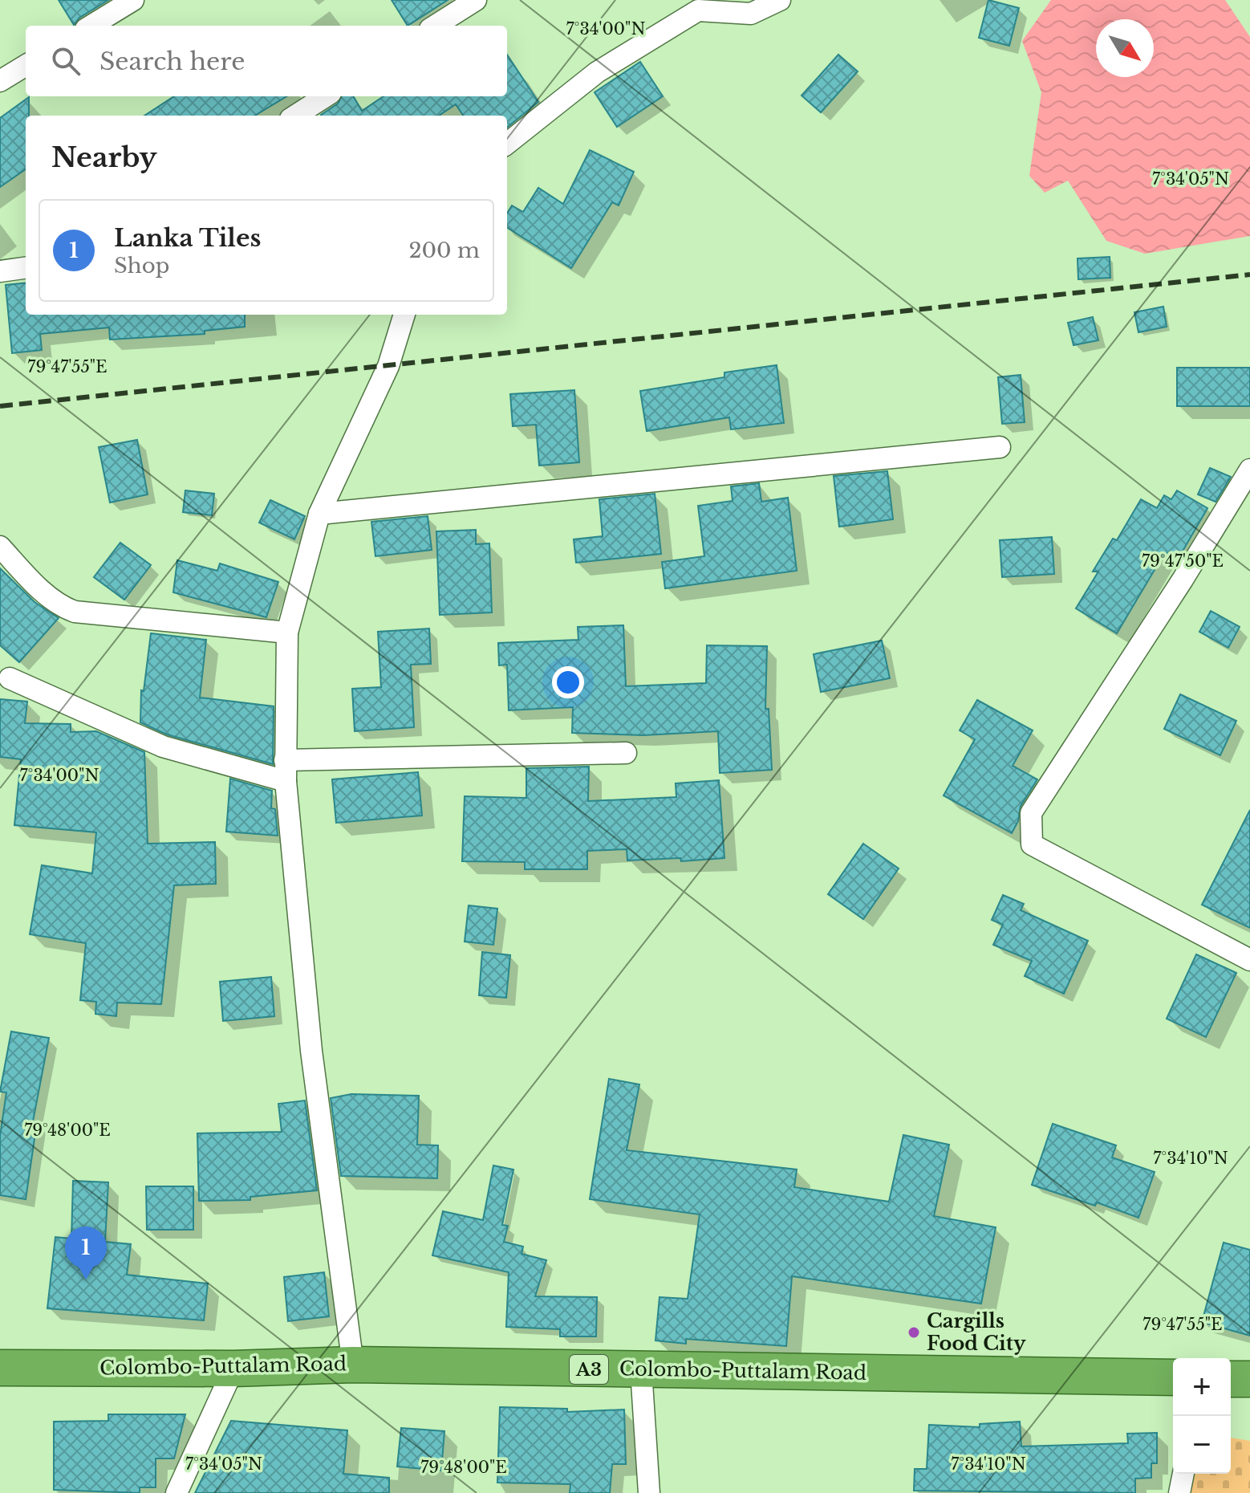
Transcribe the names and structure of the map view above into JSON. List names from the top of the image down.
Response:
{
  "streets": {
    "highway": ["Colombo-Puttalam Road", "A3"]
  },
  "places": ["Cargills Food City"],
  "north": "bottom right",
  "page": {
    "search": "Search here",
    "heading": "Nearby",
    "list": [
      {
        "mark": "1",
        "name": "Lanka Tiles",
        "note": "Shop",
        "value": "200 m"
      }
    ],
    "pins": "1",
    "map_buttons": ["+", "−"]
  },
  "coordinates": [
    "7°34'00\"N",
    "7°34'05\"N",
    "79°47'55\"E",
    "79°47'50\"E",
    "79°48'00\"E",
    "7°34'10\"N"
  ]
}
